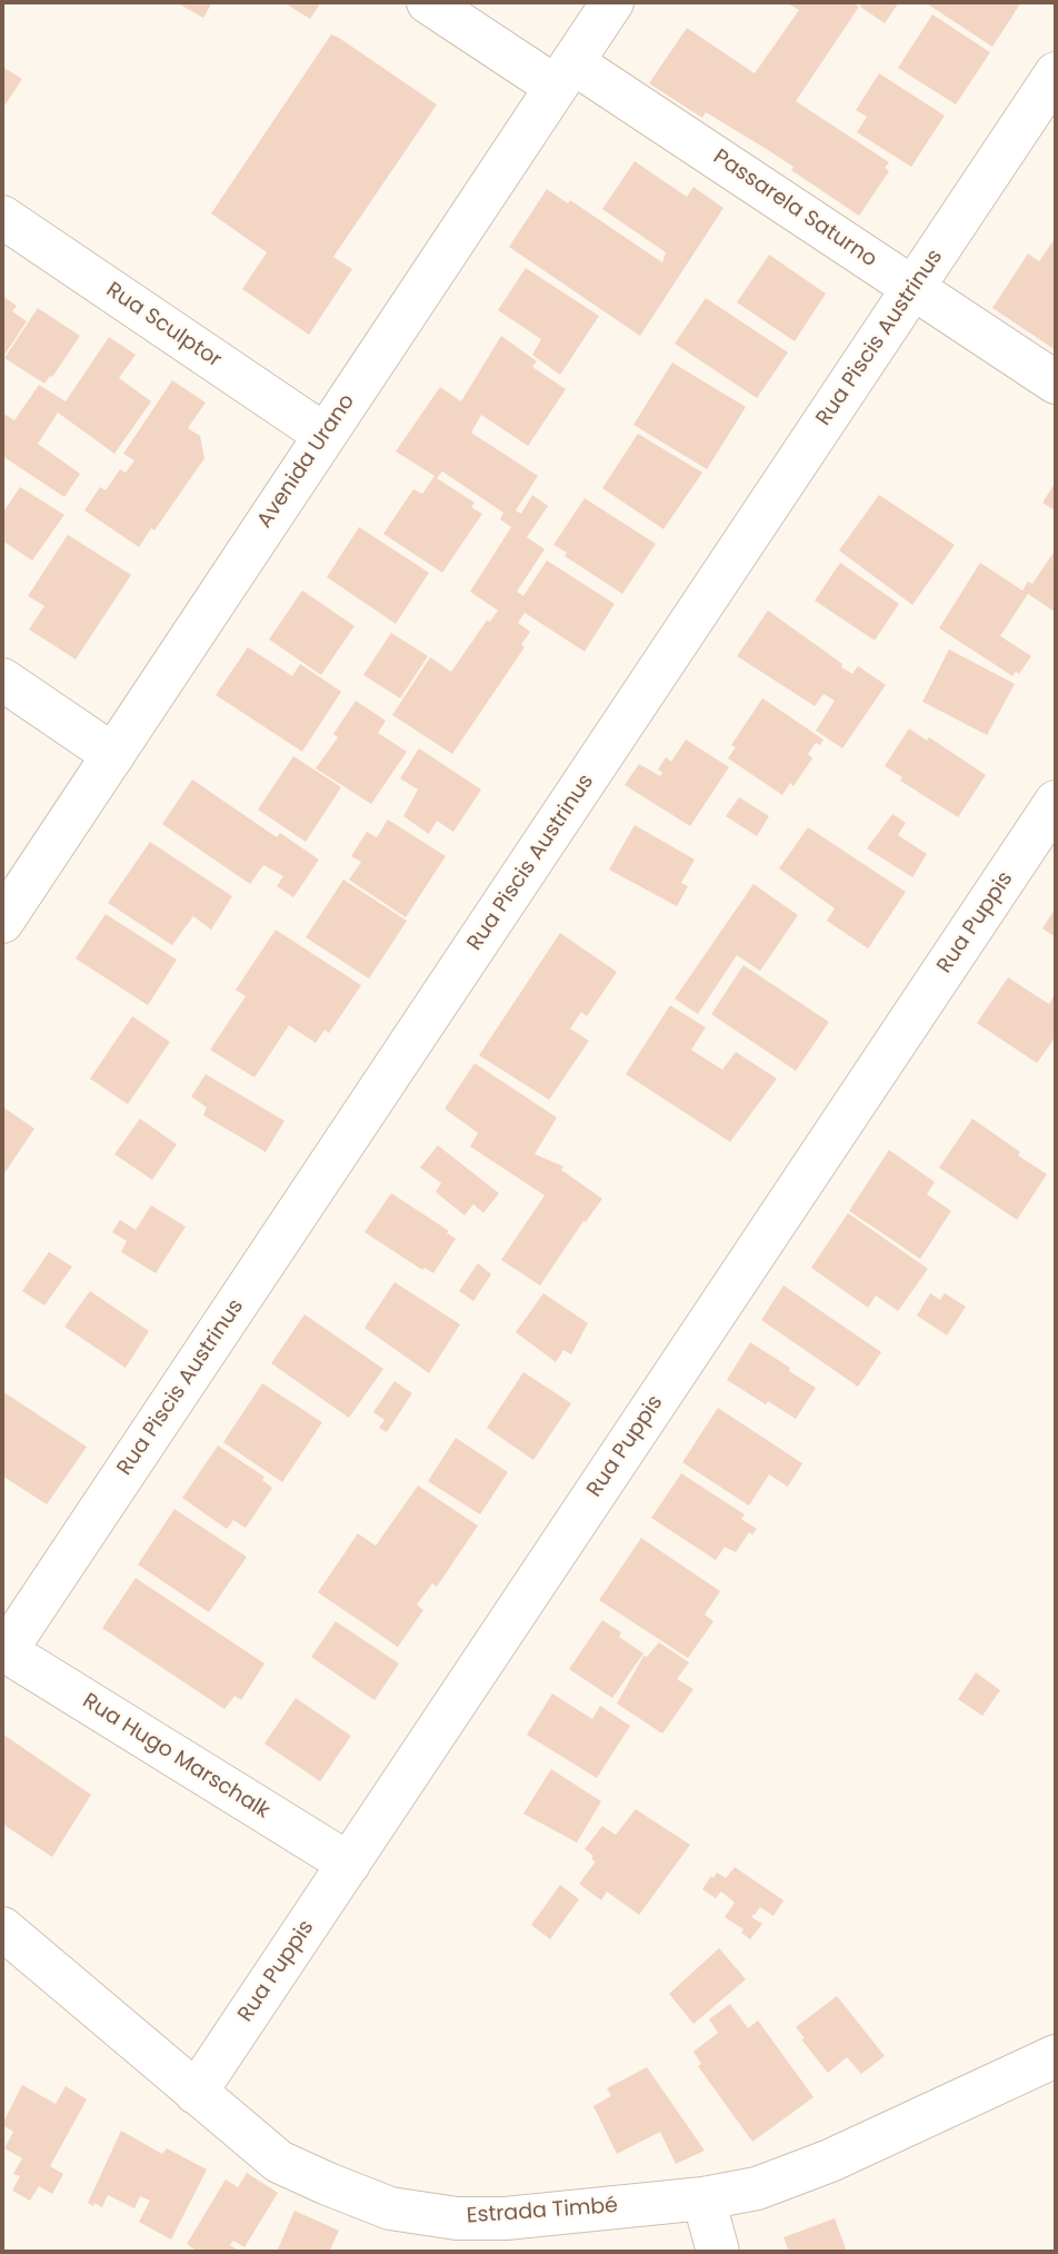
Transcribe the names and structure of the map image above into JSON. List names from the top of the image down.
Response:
{
  "streets": {
    "street": [
      "Passarela Saturno",
      "Rua Sculptor",
      "Rua Piscis Austrinus",
      "Avenida Urano",
      "Rua Puppis",
      "Rua Hugo Marschalk",
      "Estrada Timbé"
    ]
  },
  "crossings": [
    ["Passarela Saturno", "Rua Piscis Austrinus"],
    ["Passarela Saturno", "Avenida Urano"],
    ["Rua Sculptor", "Avenida Urano"],
    ["Rua Piscis Austrinus", "Rua Hugo Marschalk"],
    ["Rua Puppis", "Rua Hugo Marschalk"],
    ["Rua Puppis", "Estrada Timbé"]
  ]
}
